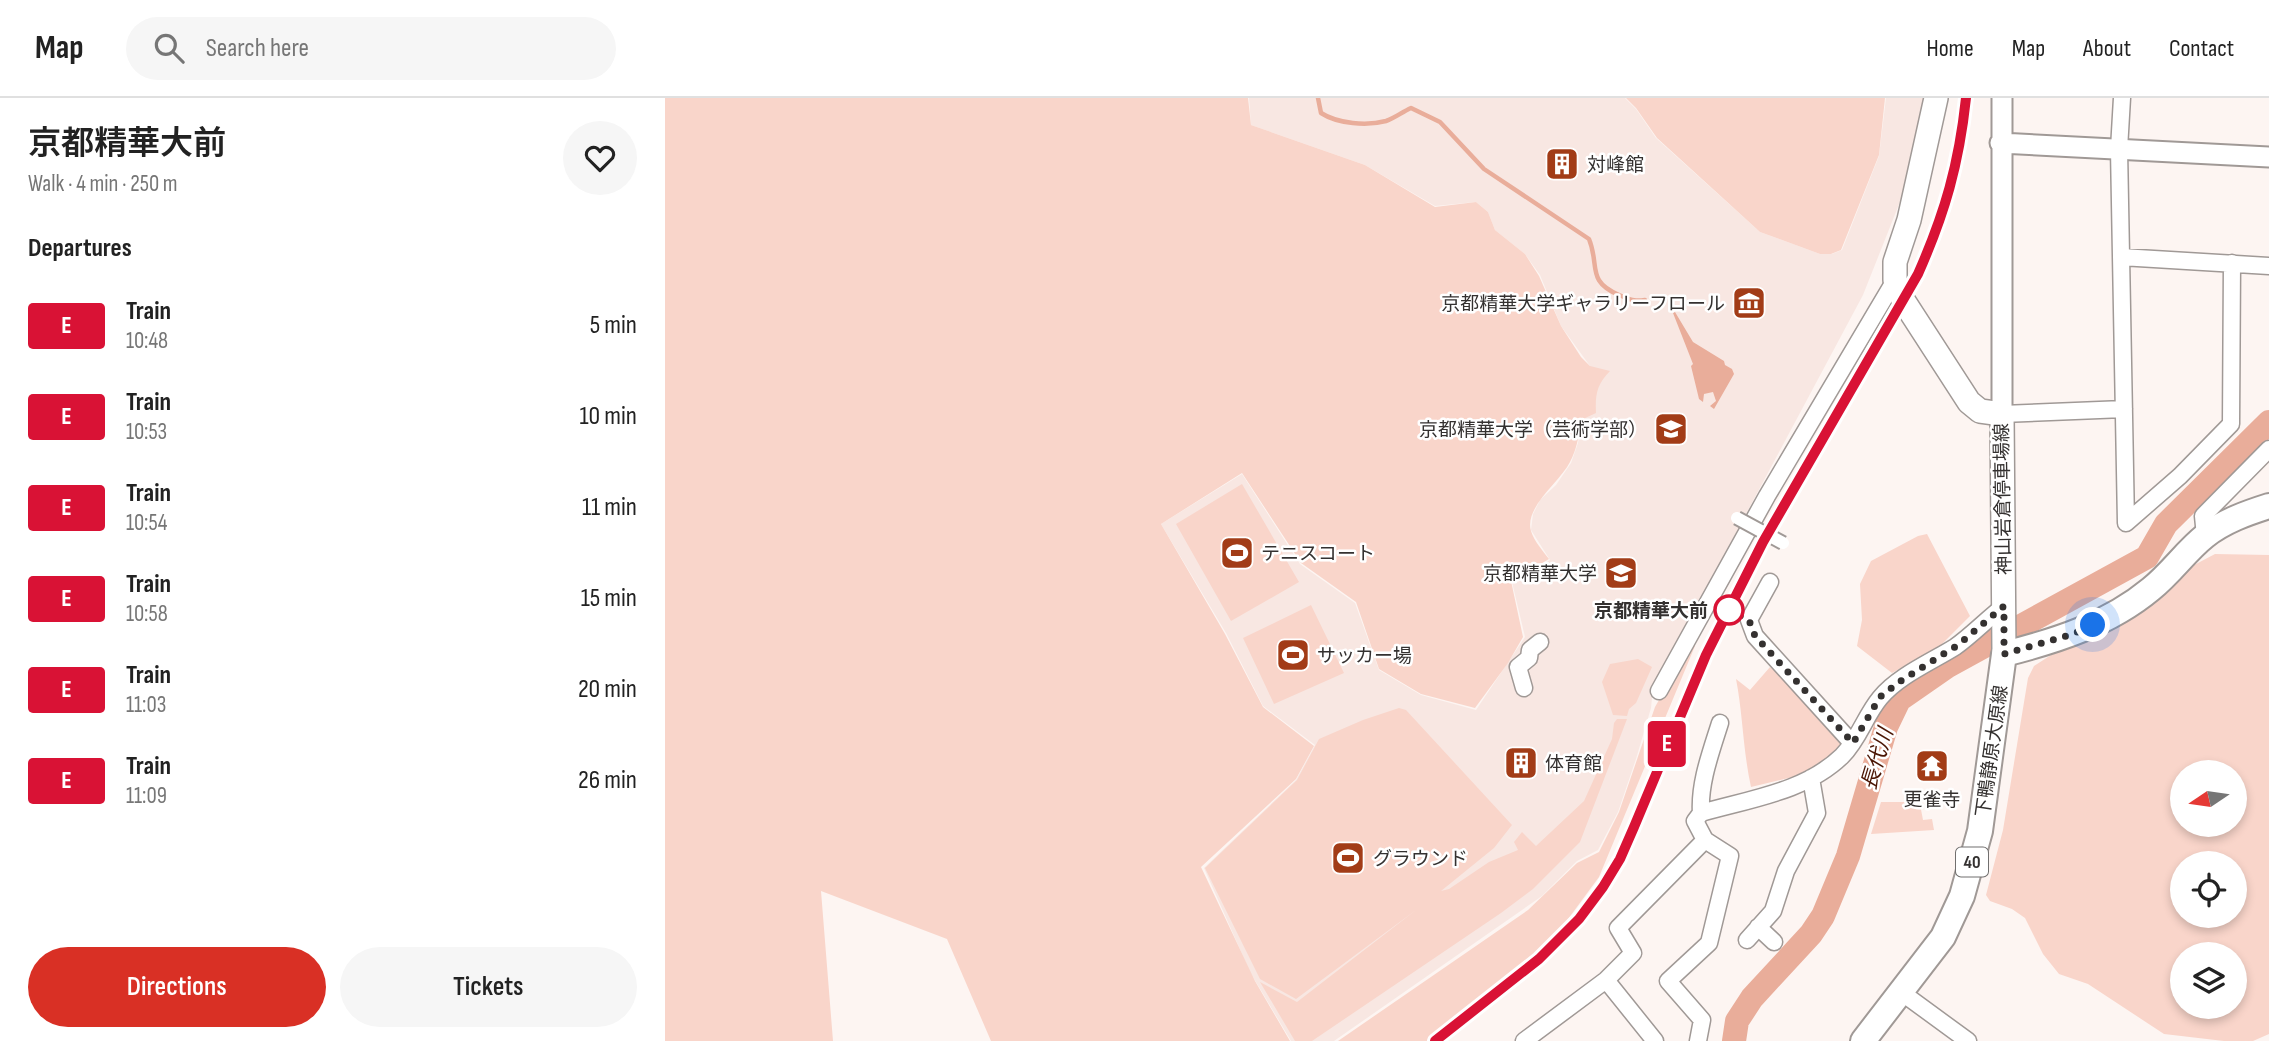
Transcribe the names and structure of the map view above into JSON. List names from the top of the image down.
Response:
{
  "streets": {
    "main road": ["神山岩倉停車場線", "下鴨静原大原線", "40"]
  },
  "crossings": [
    ["神山岩倉停車場線", "下鴨静原大原線"]
  ],
  "water": ["長代川"],
  "places": {
    "building": ["対峰館", "体育館"],
    "museum": ["京都精華大学ギャラリーフロール"],
    "school or university": ["京都精華大学（芸術学部）", "京都精華大学"],
    "sports": ["テニスコート", "サッカー場", "グラウンド"],
    "other": ["京都精華大前"],
    "temple": ["更雀寺"]
  },
  "north": "left",
  "page": {
    "header": "Map",
    "search": "Search here",
    "nav": [
      "Home",
      "Map",
      "About",
      "Contact"
    ],
    "heading": [
      ["京都精華大前", "Walk · 4 min · 250 m"],
      "Departures"
    ],
    "on_map": "E",
    "list": [
      {
        "mark": "E",
        "name": "Train",
        "note": "10:48",
        "value": "5 min"
      },
      {
        "mark": "E",
        "name": "Train",
        "note": "10:53",
        "value": "10 min"
      },
      {
        "mark": "E",
        "name": "Train",
        "note": "10:54",
        "value": "11 min"
      },
      {
        "mark": "E",
        "name": "Train",
        "note": "10:58",
        "value": "15 min"
      },
      {
        "mark": "E",
        "name": "Train",
        "note": "11:03",
        "value": "20 min"
      },
      {
        "mark": "E",
        "name": "Train",
        "note": "11:09",
        "value": "26 min"
      }
    ],
    "buttons": ["Directions", "Tickets"]
  }
}
